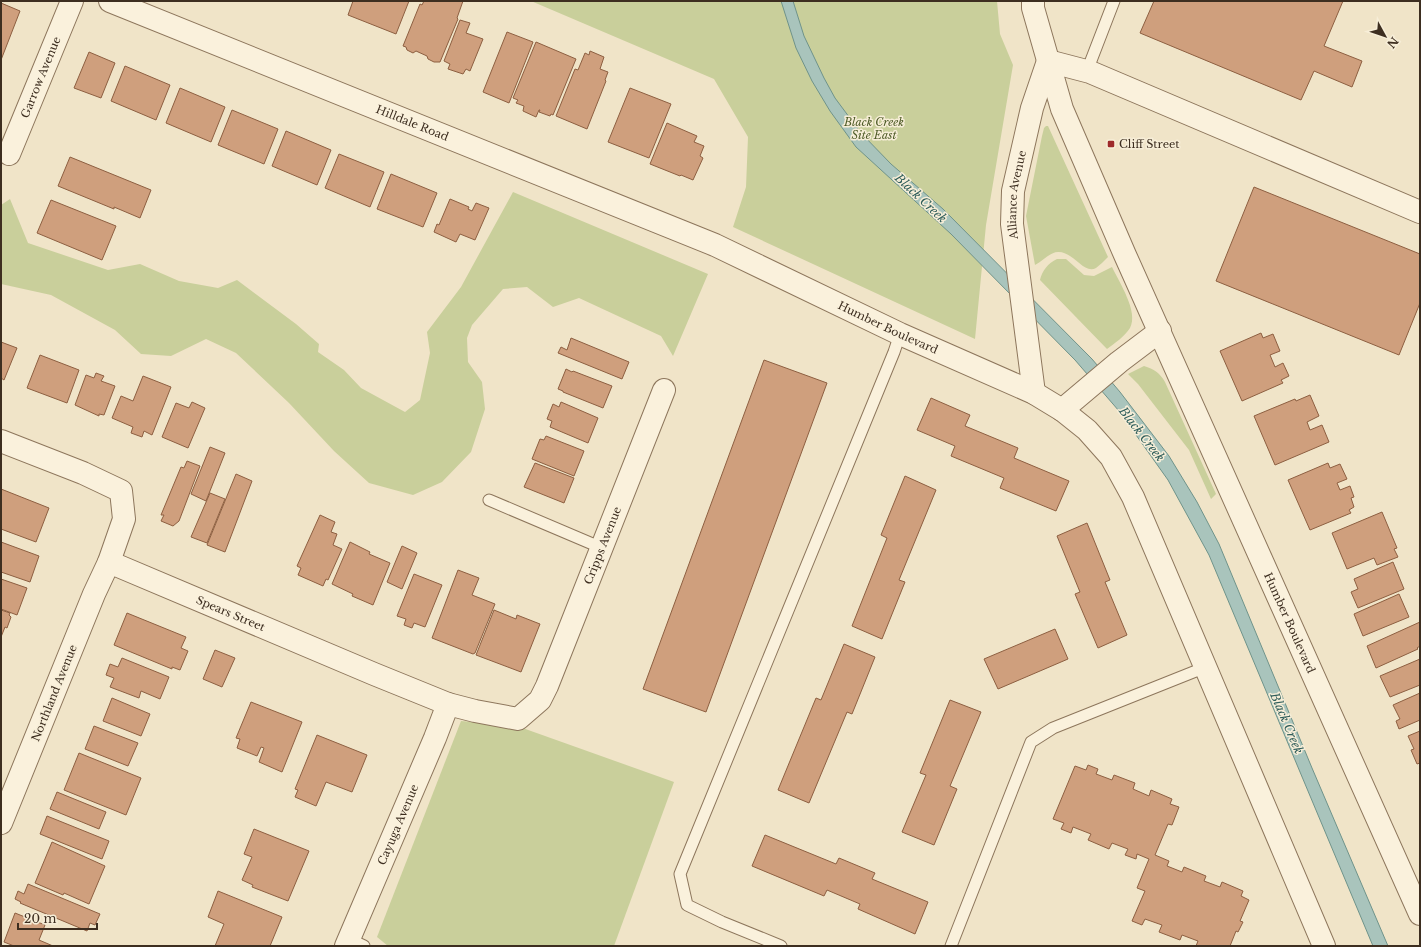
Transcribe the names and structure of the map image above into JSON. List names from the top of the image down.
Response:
{
  "streets": {
    "street": [
      "Garrow Avenue",
      "Hilldale Road",
      "Alliance Avenue",
      "Humber Boulevard",
      "Cripps Avenue",
      "Spears Street",
      "Northland Avenue",
      "Cayuga Avenue"
    ]
  },
  "crossings": [
    ["Hilldale Road", "Humber Boulevard"],
    ["Alliance Avenue", "Humber Boulevard"],
    ["Cripps Avenue", "Spears Street"],
    ["Spears Street", "Northland Avenue"],
    ["Spears Street", "Cayuga Avenue"]
  ],
  "water": ["Black Creek"],
  "parks": ["Black Creek Site East"],
  "places": {
    "transit": ["Cliff Street"]
  },
  "scale_bar": "20 m",
  "north": "bottom right"
}
